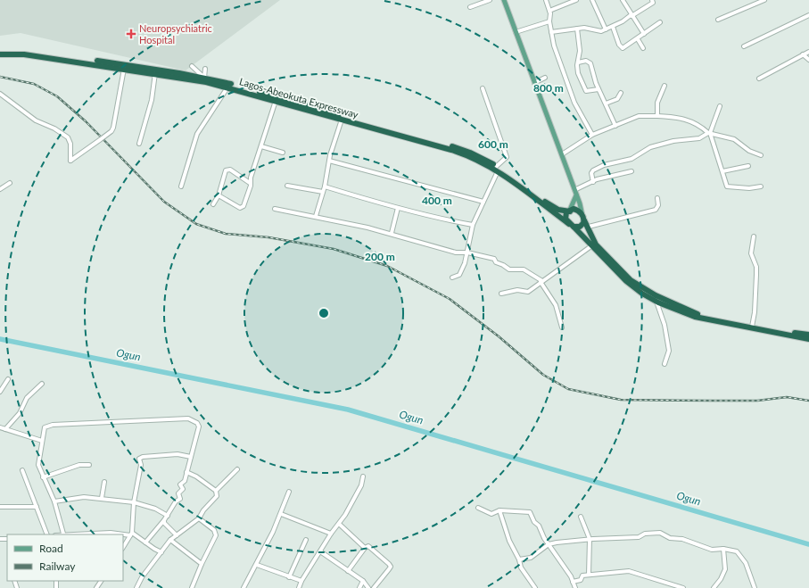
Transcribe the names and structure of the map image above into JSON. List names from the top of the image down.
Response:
{
  "streets": {
    "highway": ["Lagos-Abeokuta Expressway"]
  },
  "water": ["Ogun"],
  "places": {
    "health": ["Neuropsychiatric Hospital"]
  },
  "legend": ["Road", "Railway"],
  "rings": [
    "800 m",
    "600 m",
    "400 m",
    "200 m"
  ]
}
